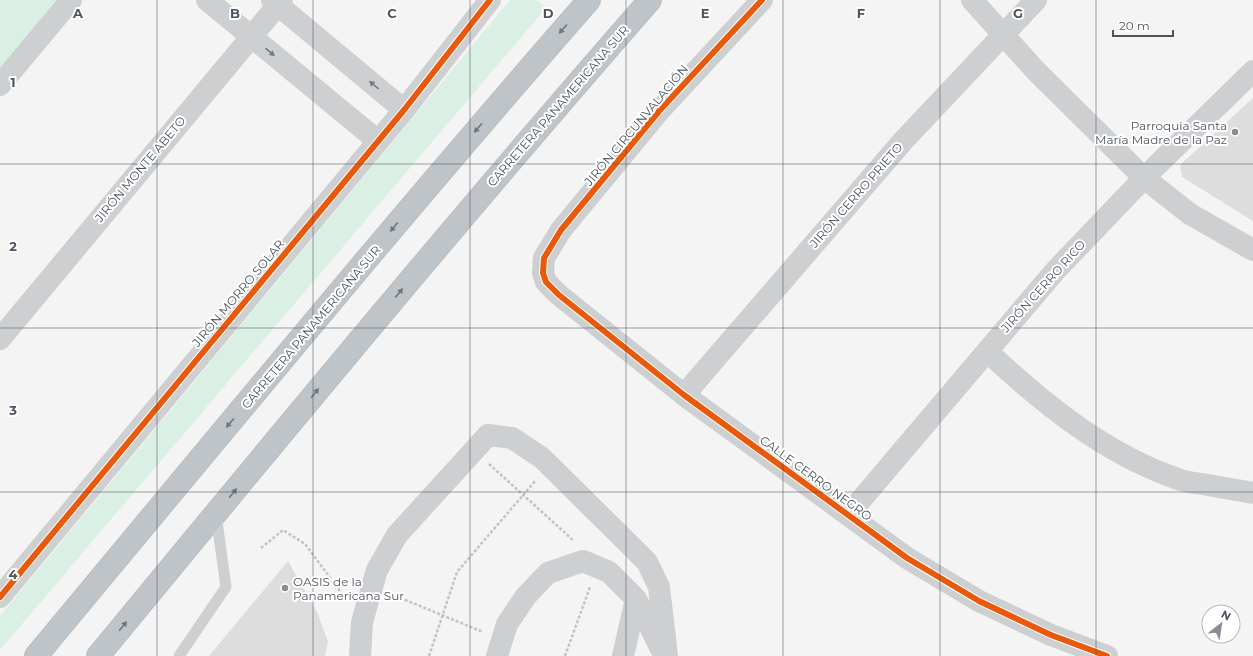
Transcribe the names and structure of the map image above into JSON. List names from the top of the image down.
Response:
{
  "streets": {
    "highway": ["CARRETERA PANAMERICANA SUR"],
    "street": [
      "JIRÓN CIRCUNVALACIÓN",
      "JIRÓN MONTE ABETO",
      "JIRÓN CERRO PRIETO",
      "JIRÓN CERRO RICO",
      "JIRÓN MORRO SOLAR",
      "CALLE CERRO NEGRO"
    ]
  },
  "crossings": [
    ["JIRÓN CIRCUNVALACIÓN", "CALLE CERRO NEGRO"],
    ["JIRÓN CERRO PRIETO", "CALLE CERRO NEGRO"],
    ["JIRÓN CERRO RICO", "CALLE CERRO NEGRO"]
  ],
  "places": ["Parroquia Santa María Madre de la Paz", "OASIS de la Panamericana Sur"],
  "scale_bar": "20 m",
  "north": "top right",
  "grid": {
    "columns": [
      "A",
      "B",
      "C",
      "D",
      "E",
      "F",
      "G"
    ],
    "rows": [
      "1",
      "2",
      "3",
      "4"
    ]
  }
}
